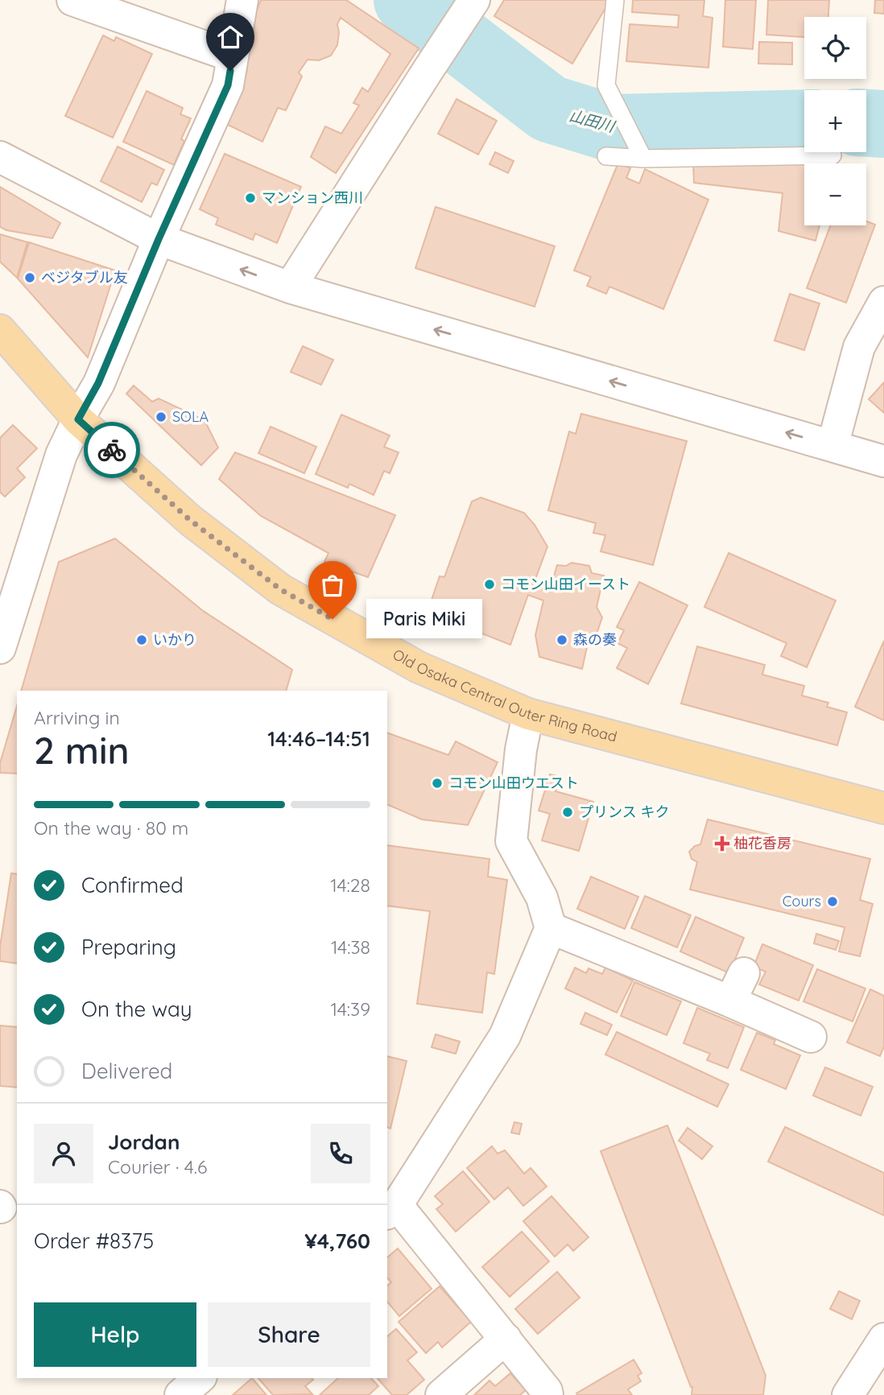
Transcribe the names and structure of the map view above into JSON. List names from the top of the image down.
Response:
{
  "streets": {
    "main road": ["Old Osaka Central Outer Ring Road"]
  },
  "water": ["山田川"],
  "places": {
    "other": [
      "マンション西川",
      "ベジタブル友",
      "SOLA",
      "コモン山田イースト",
      "Paris Miki",
      "いかり",
      "森の奏",
      "コモン山田ウエスト",
      "プリンス キク",
      "Cours"
    ],
    "health": ["柚花香房"]
  },
  "page": {
    "map_buttons": ["+", "−"],
    "bubble": "Paris Miki",
    "heading": ["2 min", "Arriving in", "14:46–14:51"],
    "panel": [
      "Jordan",
      "Courier · 4.6",
      "Order #8375",
      "¥4,760"
    ],
    "bar": "On the way · 80 m",
    "list": [
      ["Confirmed", "14:28"],
      ["Preparing", "14:38"],
      ["On the way", "14:39"],
      "Delivered"
    ],
    "buttons": ["Help", "Share"]
  }
}
